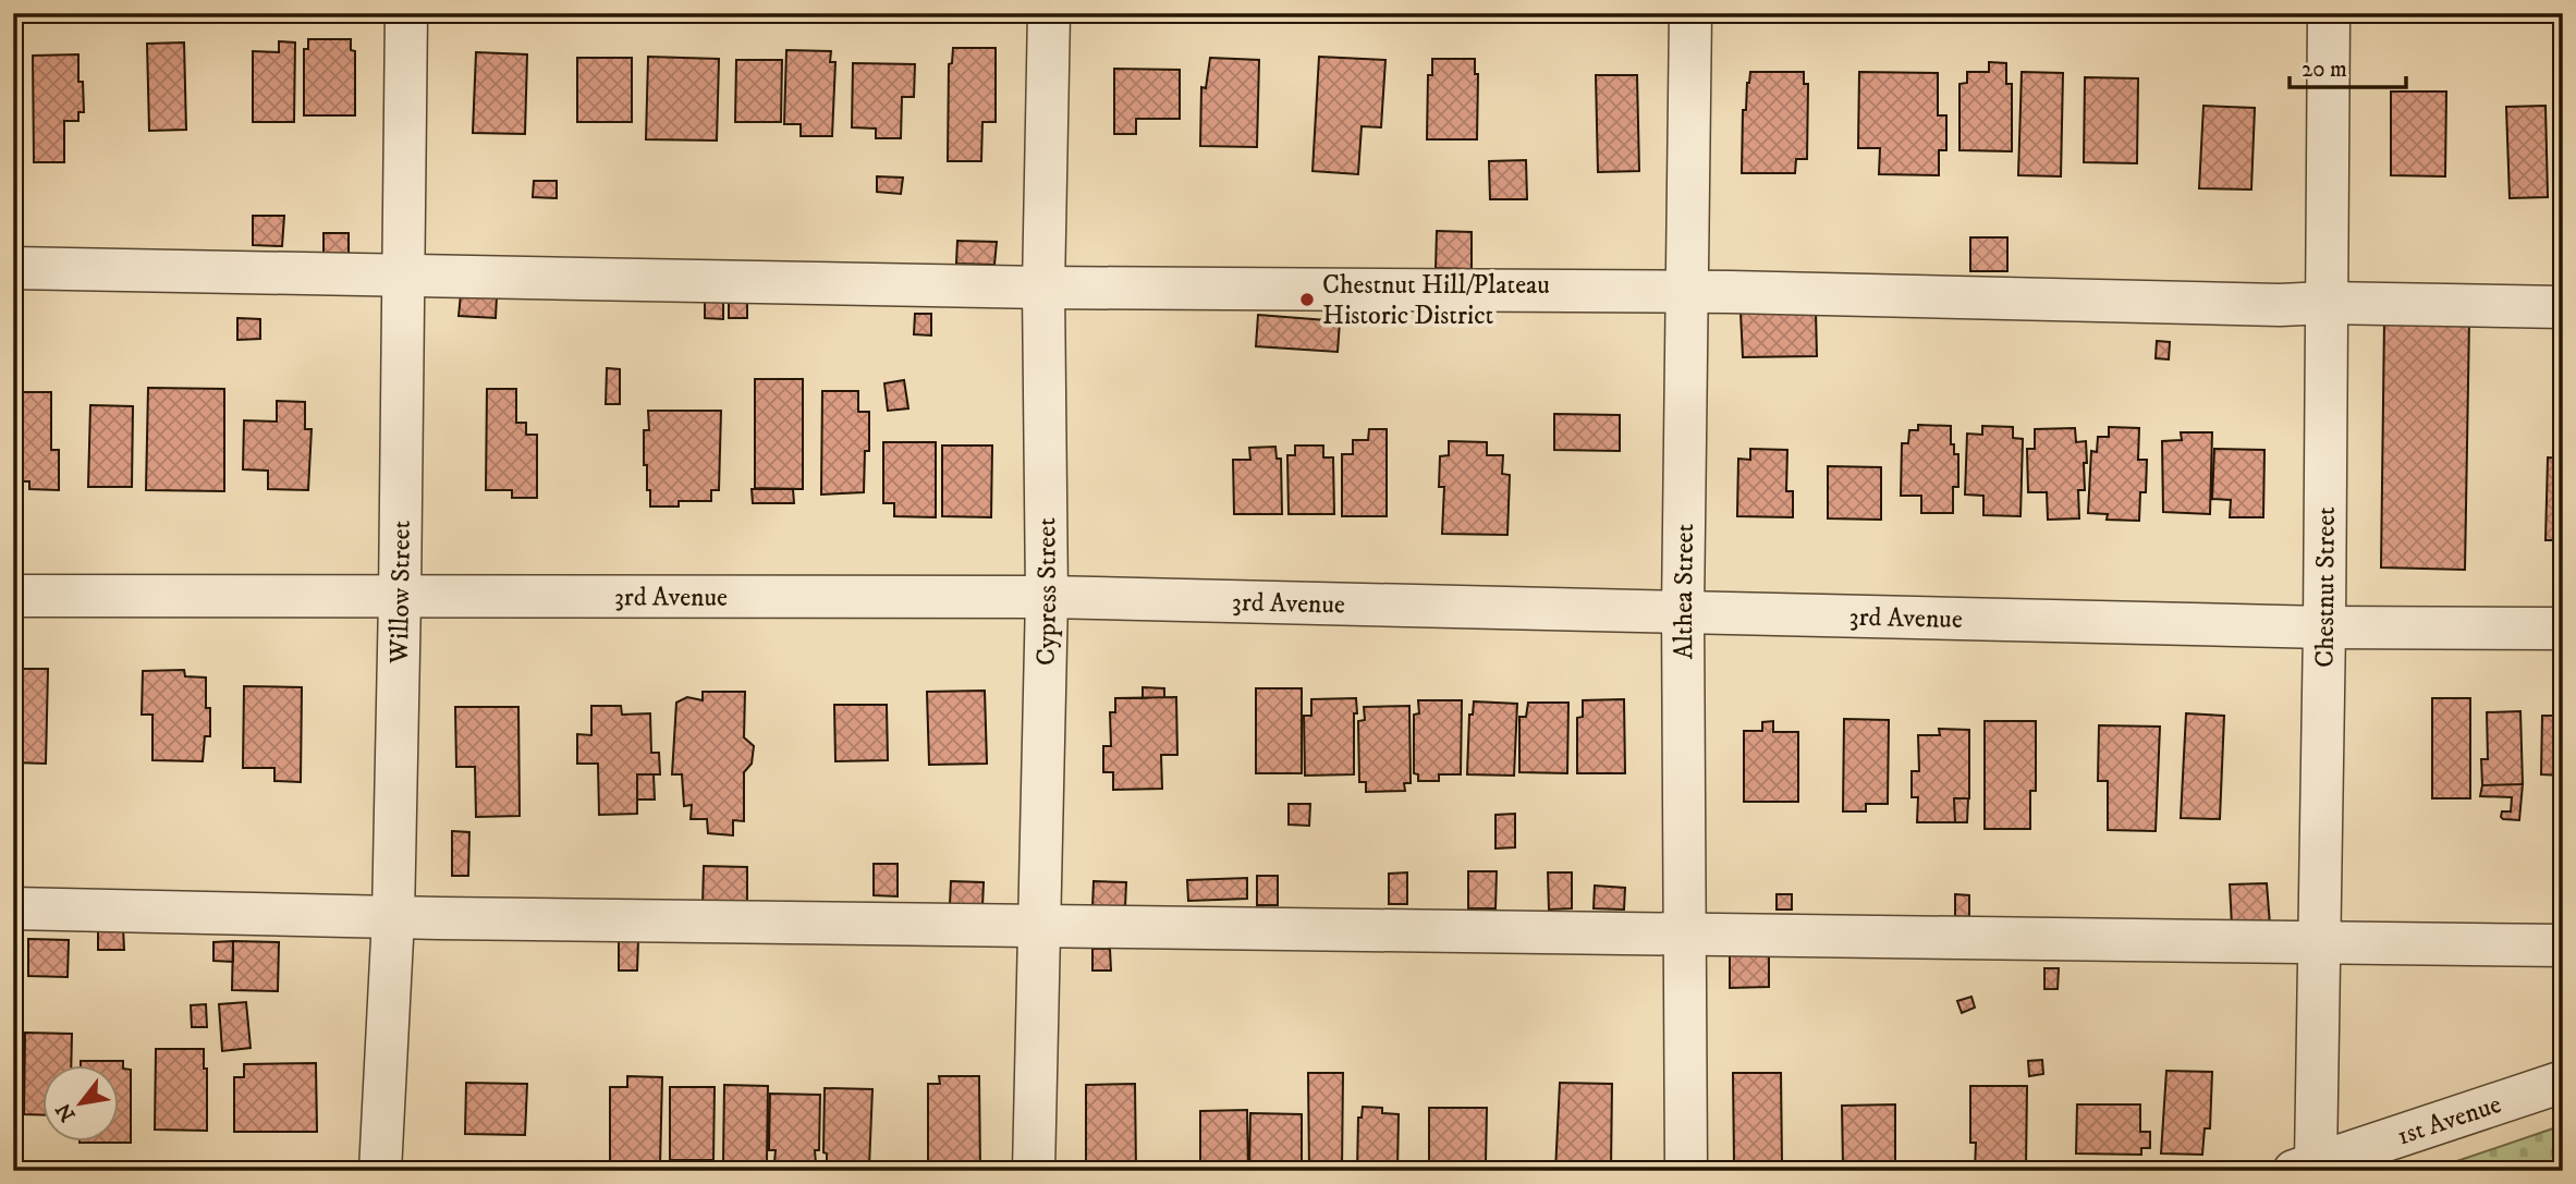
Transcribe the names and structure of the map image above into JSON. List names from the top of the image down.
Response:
{
  "streets": {
    "street": [
      "Chestnut Street",
      "Althea Street",
      "Willow Street",
      "Cypress Street",
      "3rd Avenue",
      "1st Avenue"
    ]
  },
  "crossings": [
    ["Chestnut Street", "3rd Avenue"],
    ["Chestnut Street", "1st Avenue"],
    ["Althea Street", "3rd Avenue"],
    ["Willow Street", "3rd Avenue"],
    ["Cypress Street", "3rd Avenue"]
  ],
  "places": ["Chestnut Hill/Plateau Historic District"],
  "scale_bar": "20 m",
  "north": "bottom left"
}
